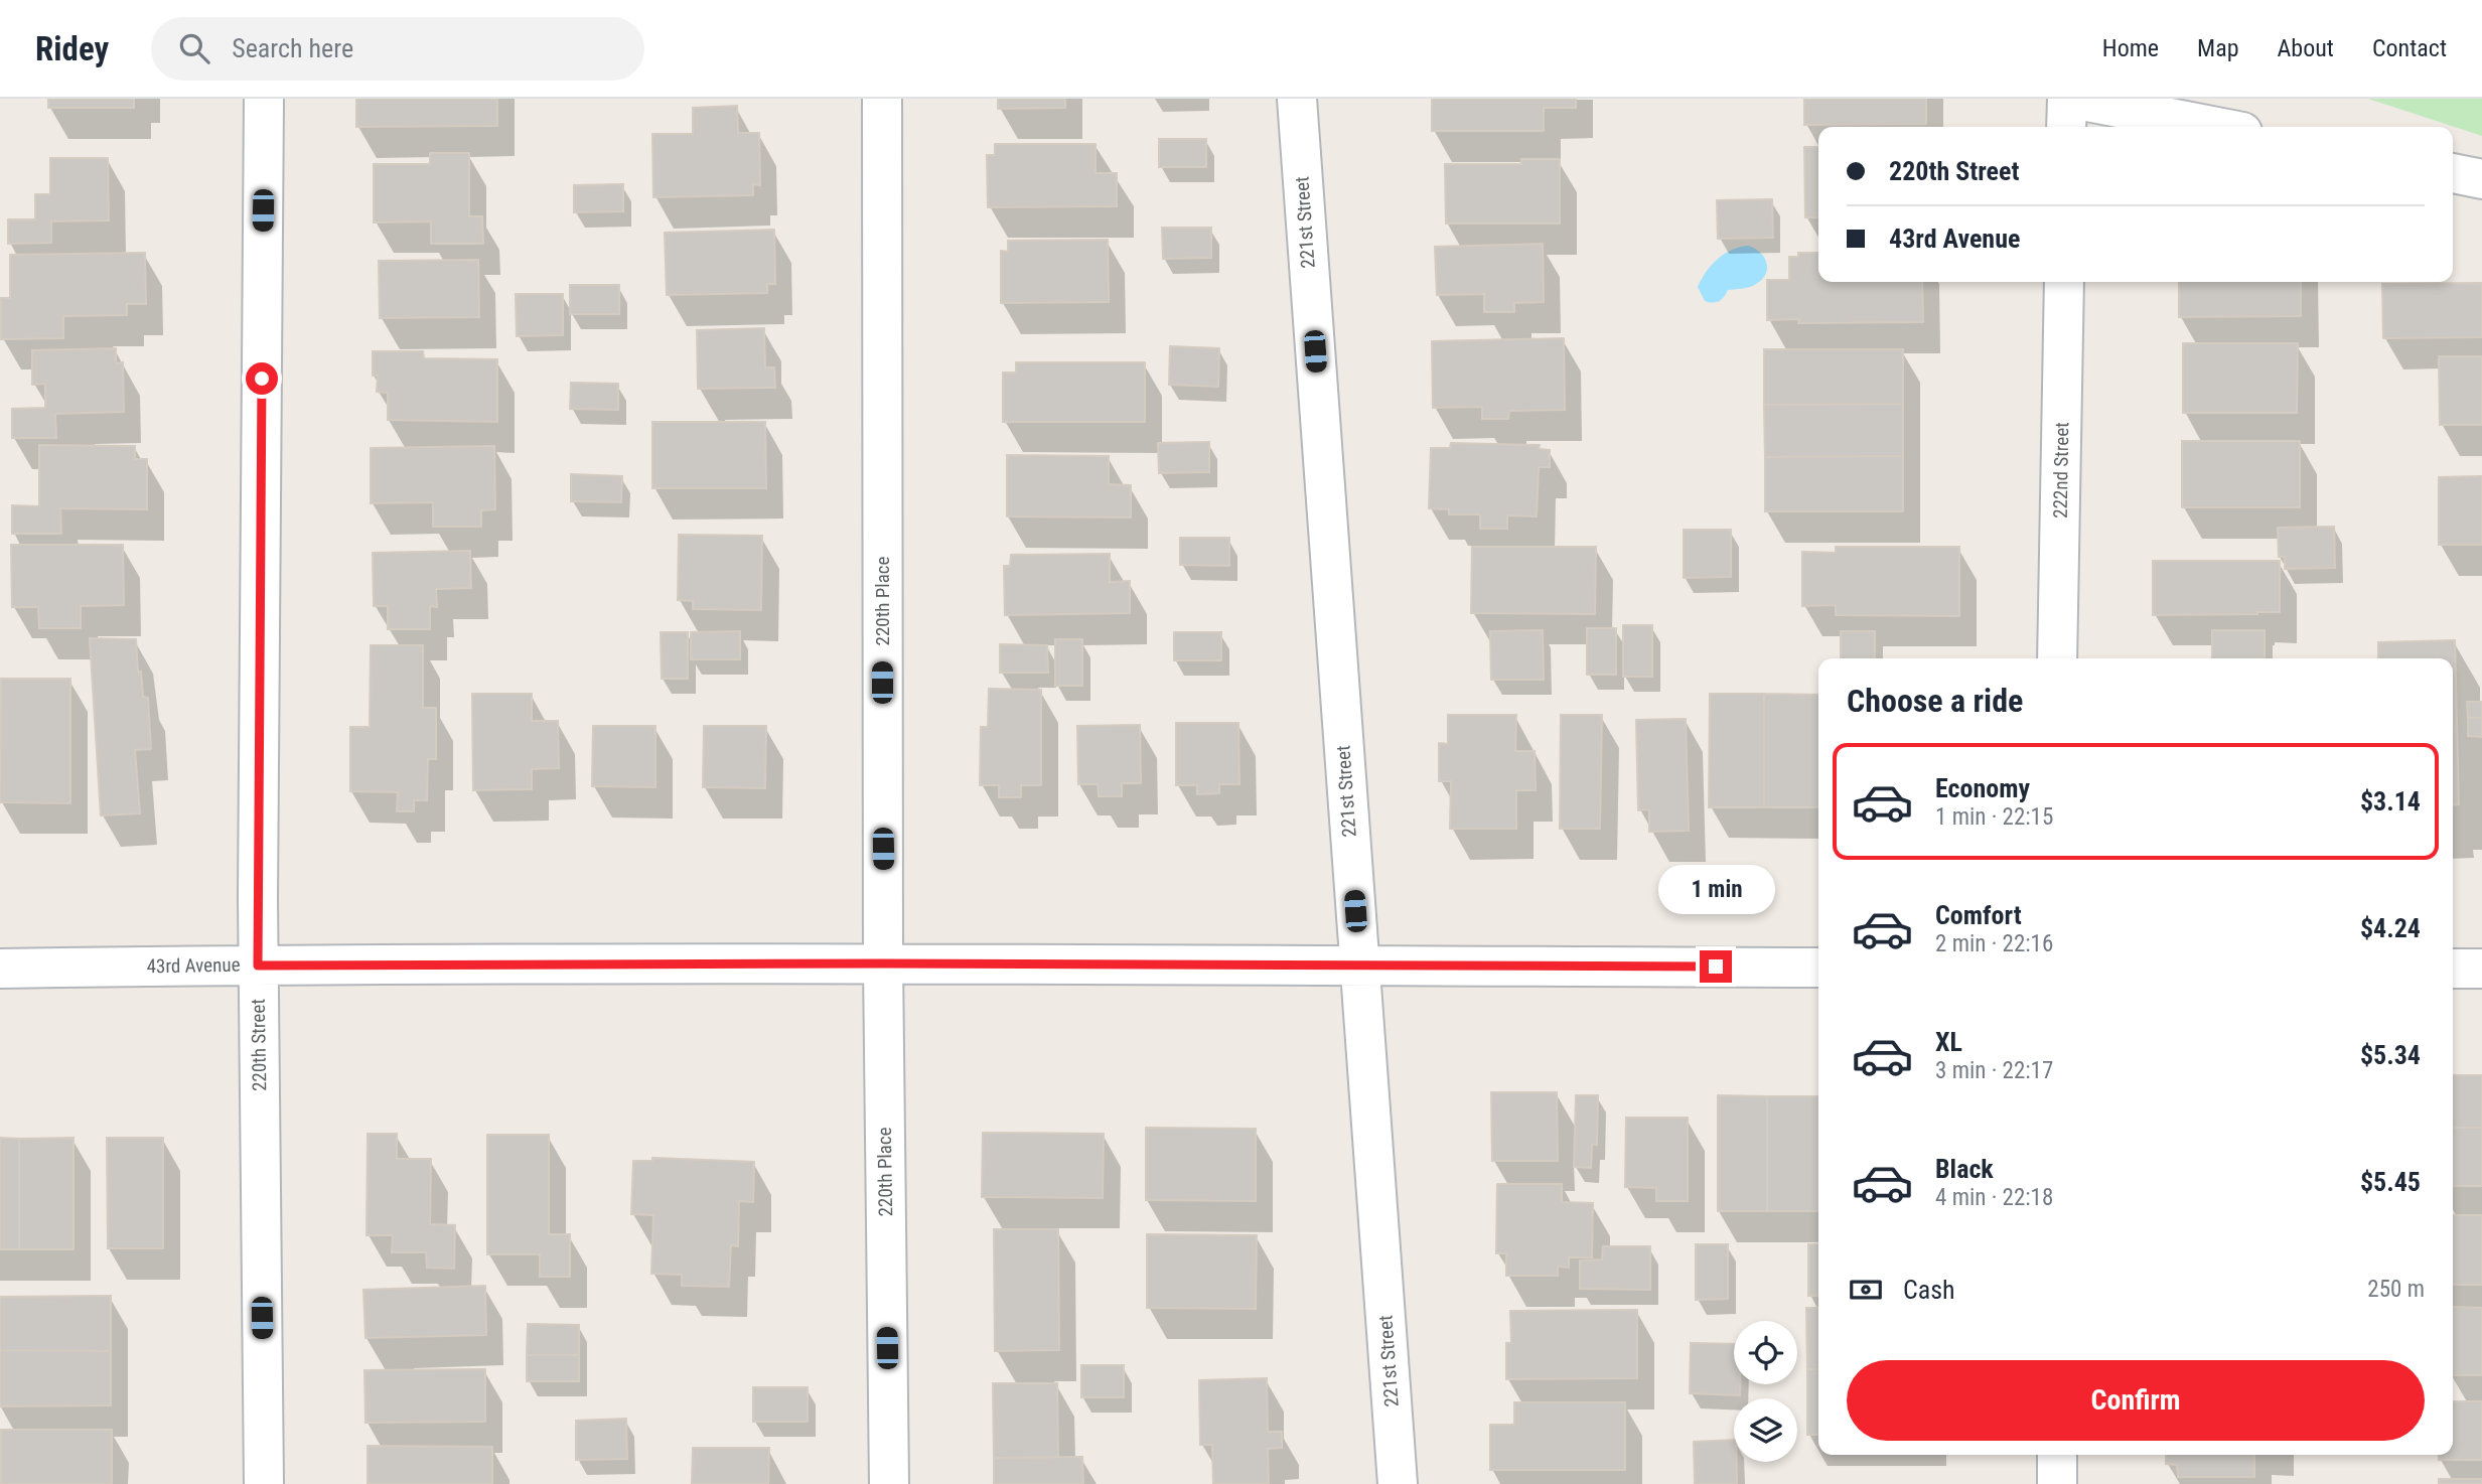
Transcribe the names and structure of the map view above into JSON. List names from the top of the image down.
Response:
{
  "streets": {
    "street": [
      "221st Street",
      "222nd Street",
      "220th Place",
      "43rd Avenue",
      "220th Street"
    ]
  },
  "crossings": [
    ["221st Street", "43rd Avenue"],
    ["220th Place", "43rd Avenue"],
    ["43rd Avenue", "220th Street"]
  ],
  "page": {
    "header": "Ridey",
    "search": "Search here",
    "nav": [
      "Home",
      "Map",
      "About",
      "Contact"
    ],
    "banner": ["220th Street", "43rd Avenue"],
    "heading": "Choose a ride",
    "list": [
      {
        "name": "Economy",
        "note": "1 min · 22:15",
        "value": "$3.14"
      },
      {
        "name": "Comfort",
        "note": "2 min · 22:16",
        "value": "$4.24"
      },
      {
        "name": "XL",
        "note": "3 min · 22:17",
        "value": "$5.34"
      },
      {
        "name": "Black",
        "note": "4 min · 22:18",
        "value": "$5.45"
      }
    ],
    "bubble": "1 min",
    "pay": ["Cash", "250 m"],
    "buttons": "Confirm"
  }
}
